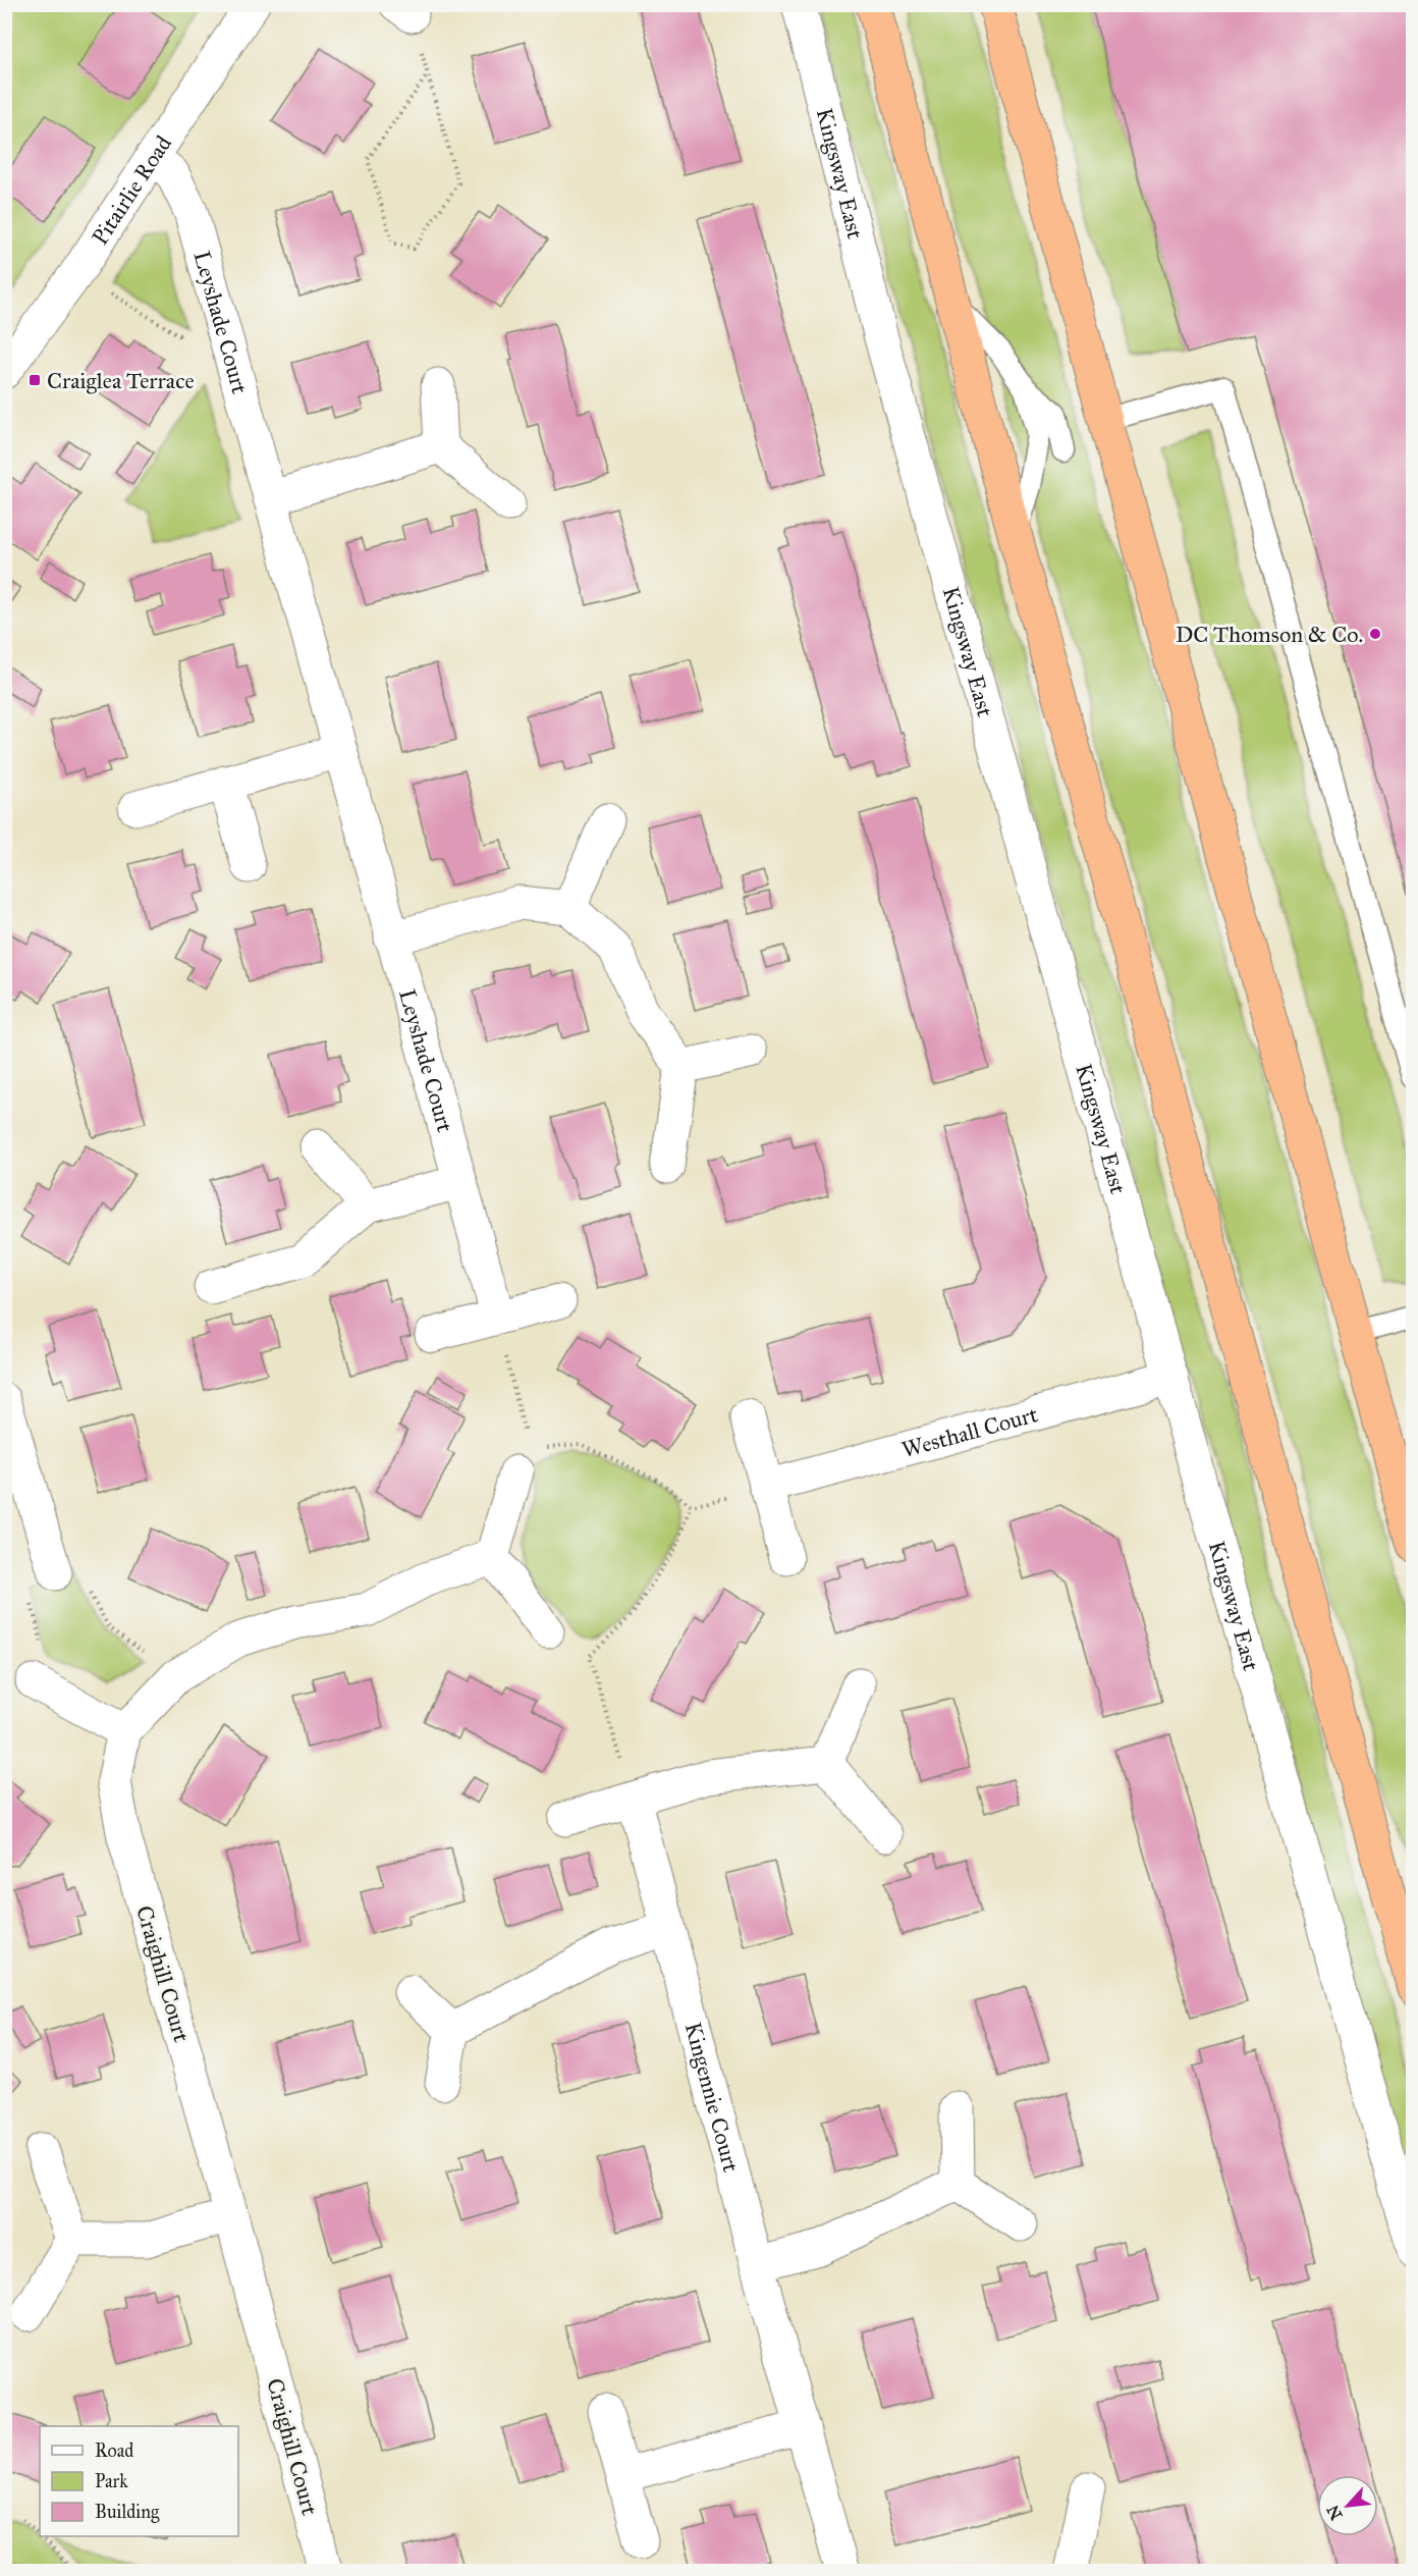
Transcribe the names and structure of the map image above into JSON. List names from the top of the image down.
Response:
{
  "streets": {
    "street": [
      "Kingsway East",
      "Pitairlie Road",
      "Leyshade Court",
      "Westhall Court",
      "Craighill Court",
      "Kingennie Court"
    ]
  },
  "crossings": [
    ["Kingsway East", "Westhall Court"],
    ["Pitairlie Road", "Leyshade Court"]
  ],
  "places": {
    "transit": ["Craiglea Terrace"],
    "other": ["DC Thomson & Co."]
  },
  "legend": ["Road", "Park", "Building"],
  "north": "bottom left"
}
